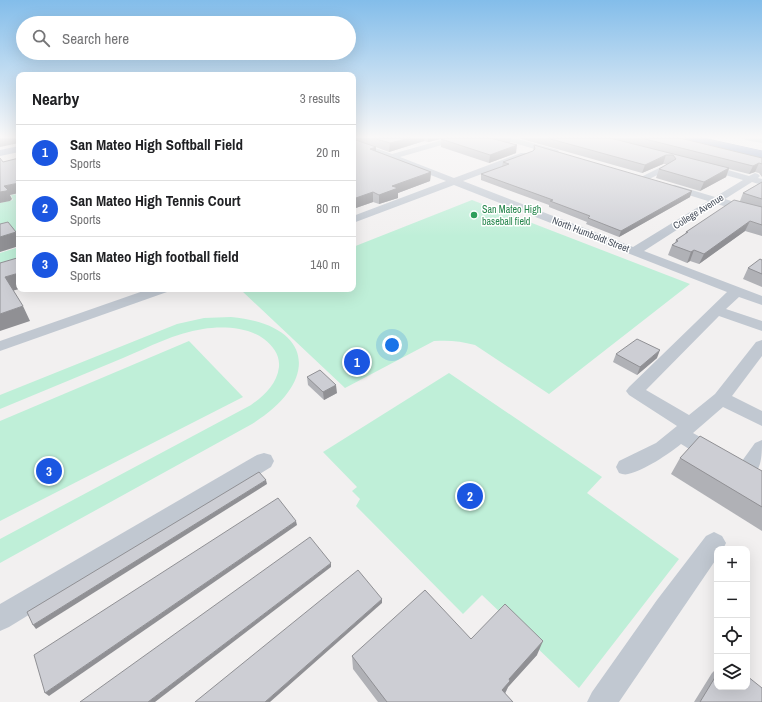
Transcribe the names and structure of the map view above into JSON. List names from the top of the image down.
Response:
{
  "streets": {
    "street": ["College Avenue", "North Humboldt Street"]
  },
  "crossings": [
    ["College Avenue", "North Humboldt Street"]
  ],
  "places": ["San Mateo High baseball field"],
  "page": {
    "search": "Search here",
    "heading": ["Nearby", "3 results"],
    "list": [
      {
        "mark": "1",
        "name": "San Mateo High Softball Field",
        "note": "Sports",
        "value": "20 m"
      },
      {
        "mark": "2",
        "name": "San Mateo High Tennis Court",
        "note": "Sports",
        "value": "80 m"
      },
      {
        "mark": "3",
        "name": "San Mateo High football field",
        "note": "Sports",
        "value": "140 m"
      }
    ],
    "pins": ["1", "3", "2"],
    "map_buttons": ["+", "−"]
  }
}
